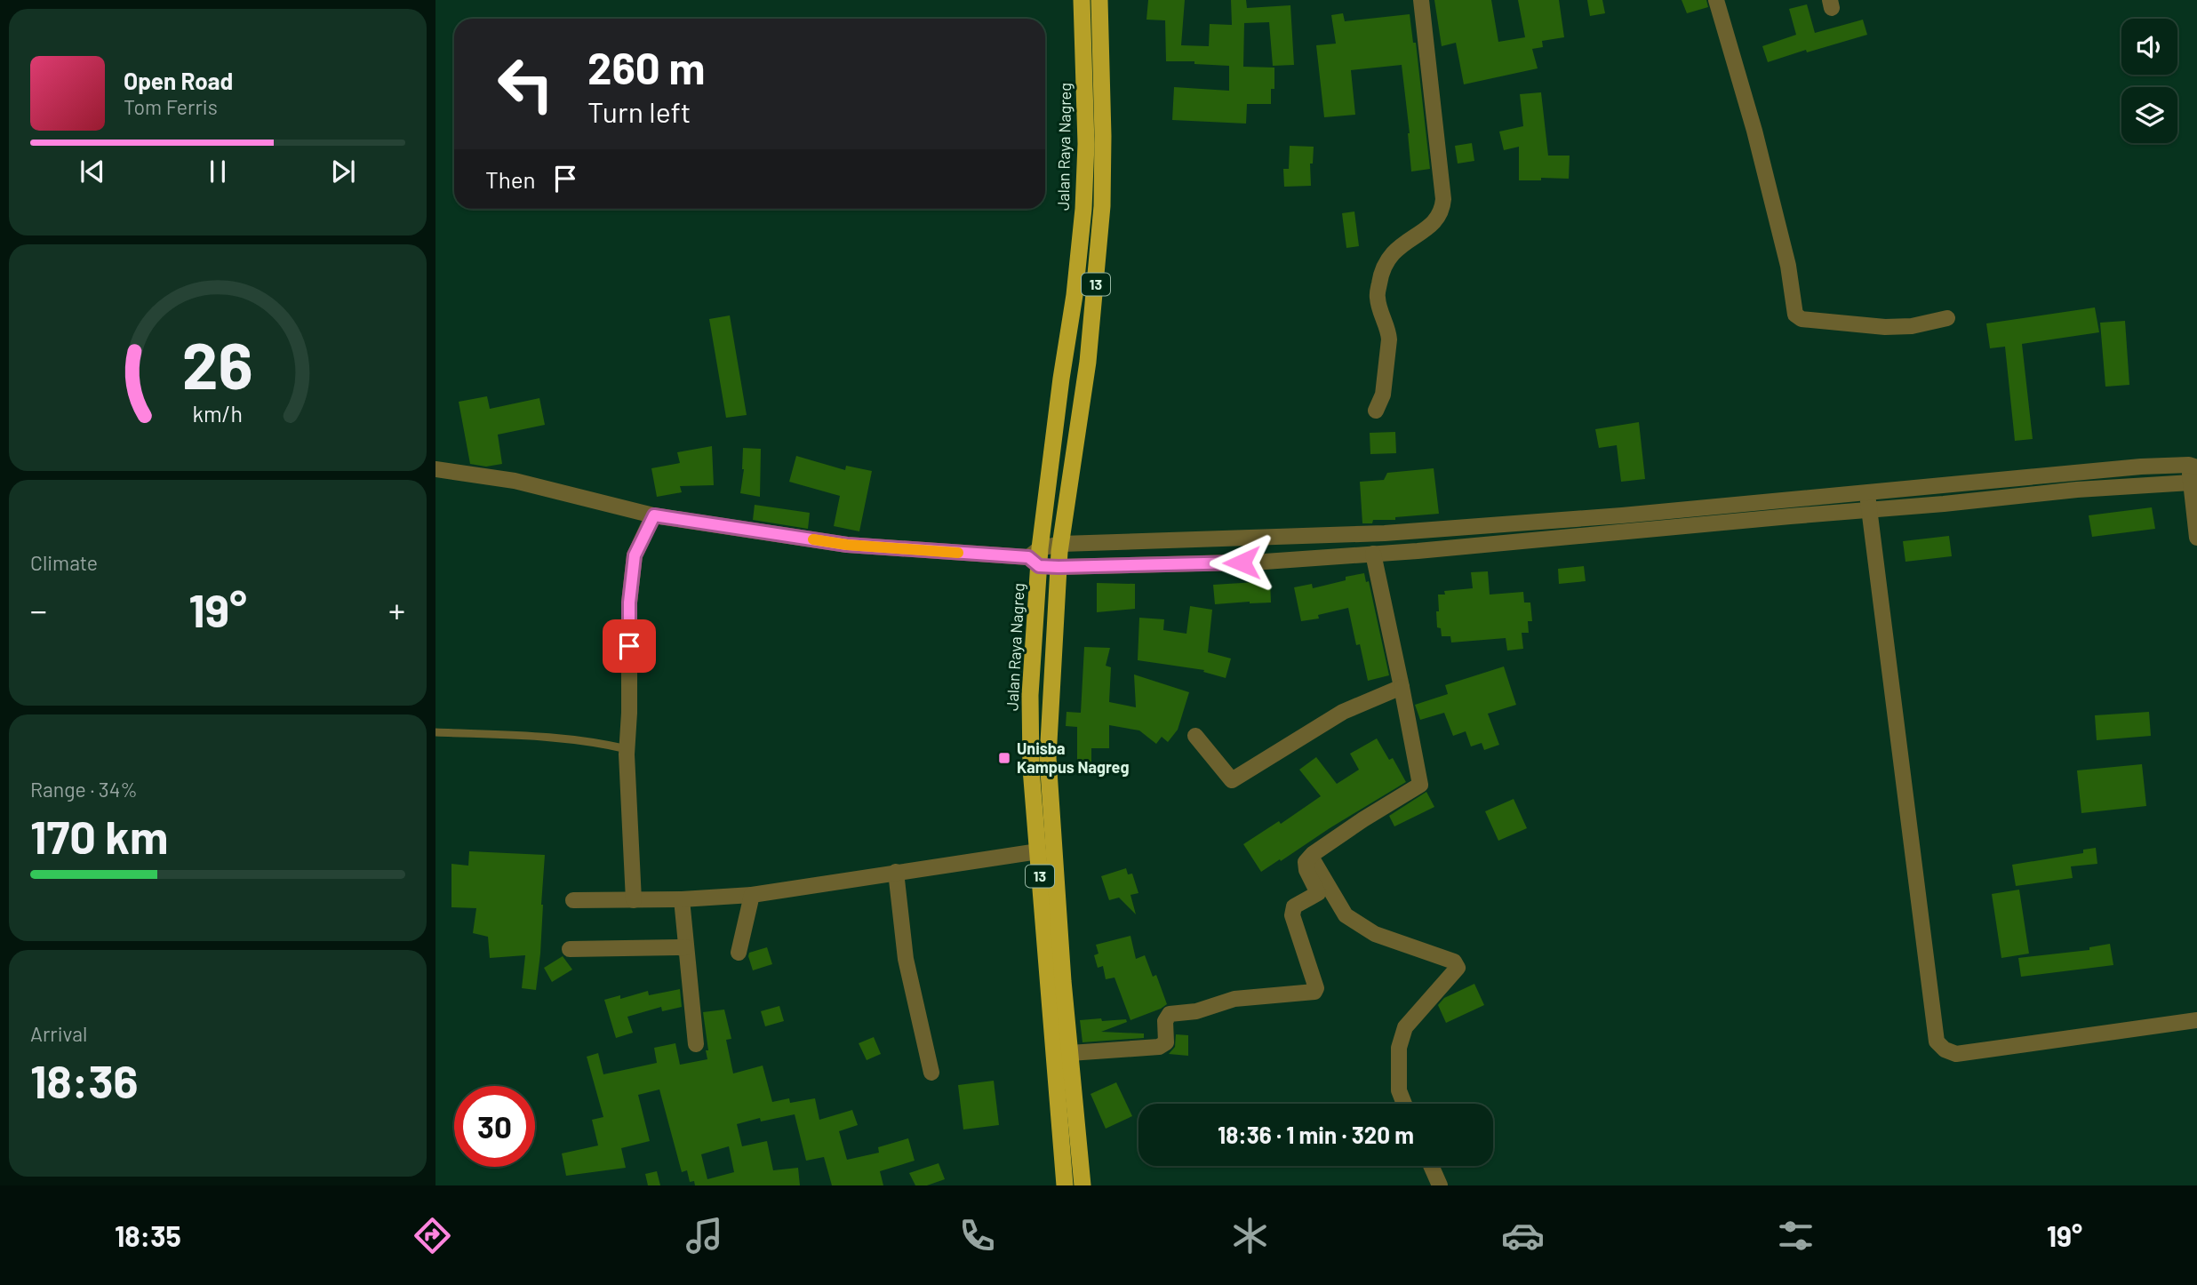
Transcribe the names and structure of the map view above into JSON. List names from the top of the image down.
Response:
{
  "streets": {
    "highway": ["Jalan Raya Nagreg", "13"]
  },
  "places": {
    "transit": ["Unisba Kampus Nagreg"]
  },
  "page": {
    "turn": ["260 m", "Turn left"],
    "song": ["Open Road", "Tom Ferris"],
    "then": "Then",
    "tile": [
      "Climate",
      ["Range · 34%", "170 km"],
      ["Arrival", "18:36"]
    ],
    "heat": ["−", "19°", "+"],
    "limit": "30",
    "trip": "18:36 · 1 min · 320 m",
    "tabs": ["18:35", "19°"],
    "gauge": ["26", "km/h"]
  }
}
